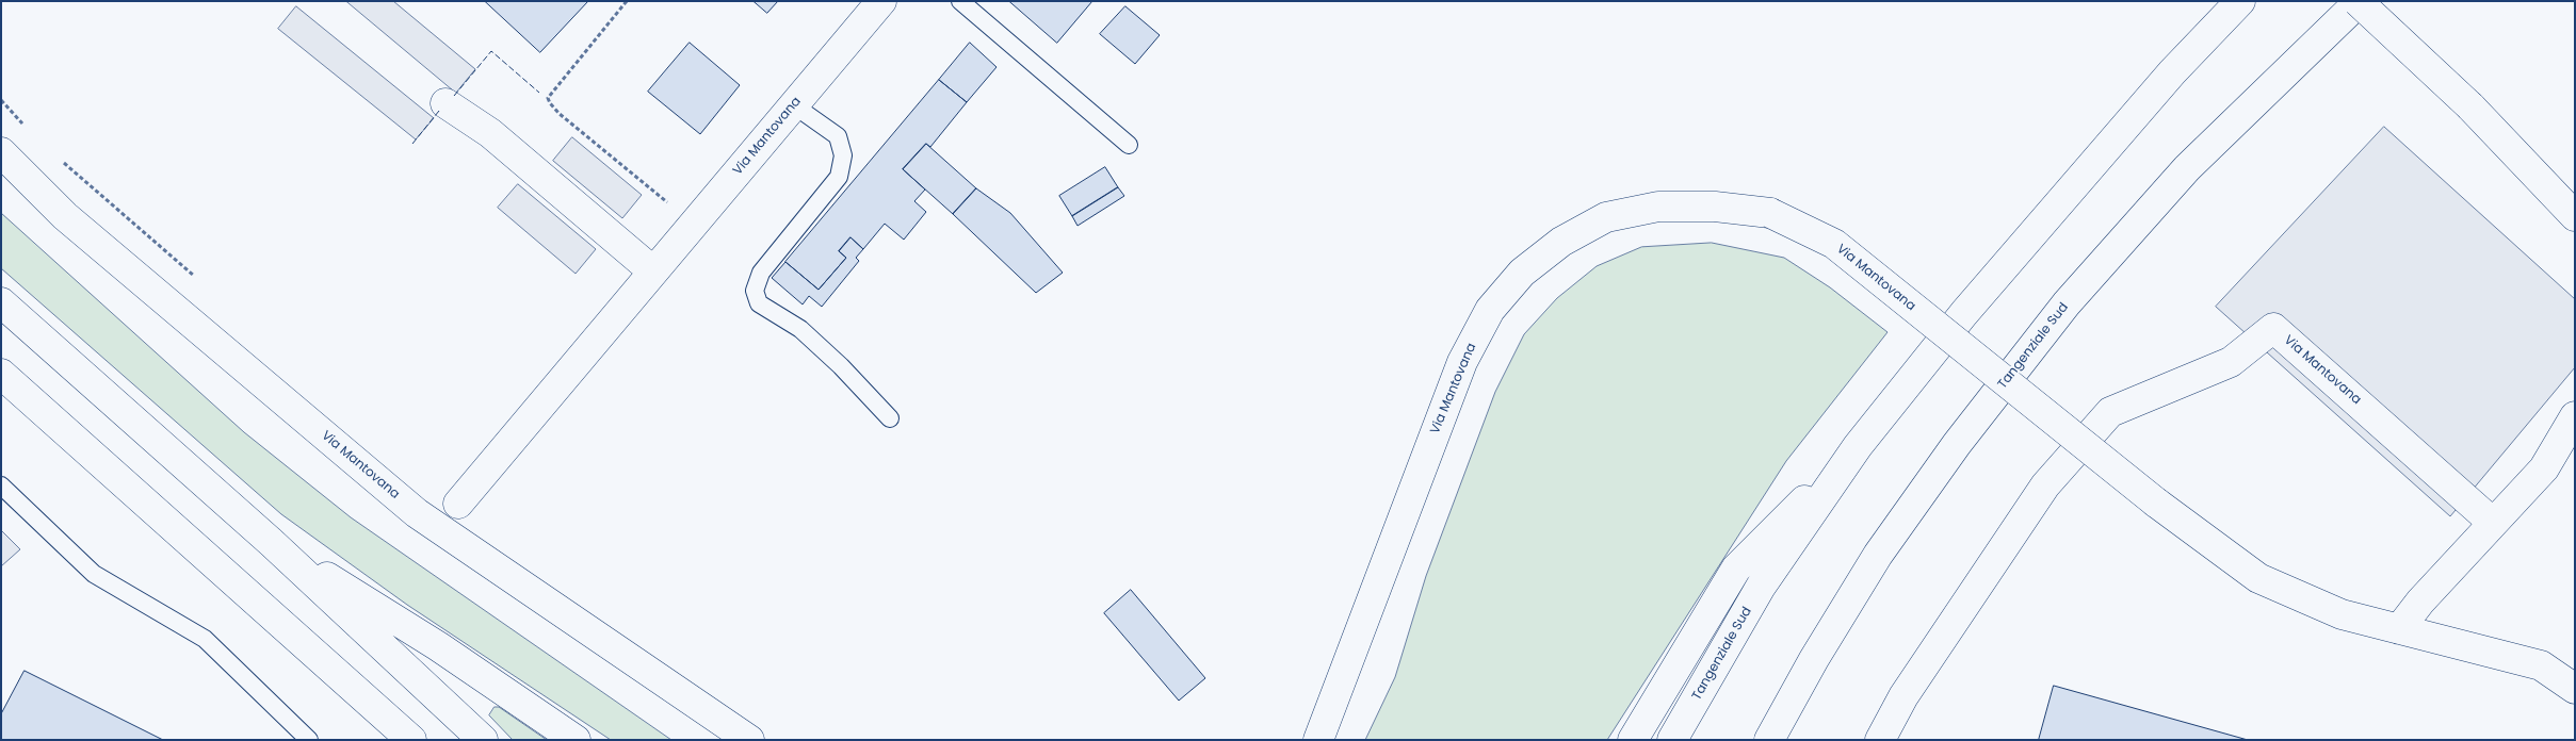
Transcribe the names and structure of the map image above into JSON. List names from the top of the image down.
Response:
{
  "streets": {
    "main road": ["Via Mantovana", "Tangenziale Sud"]
  }
}
